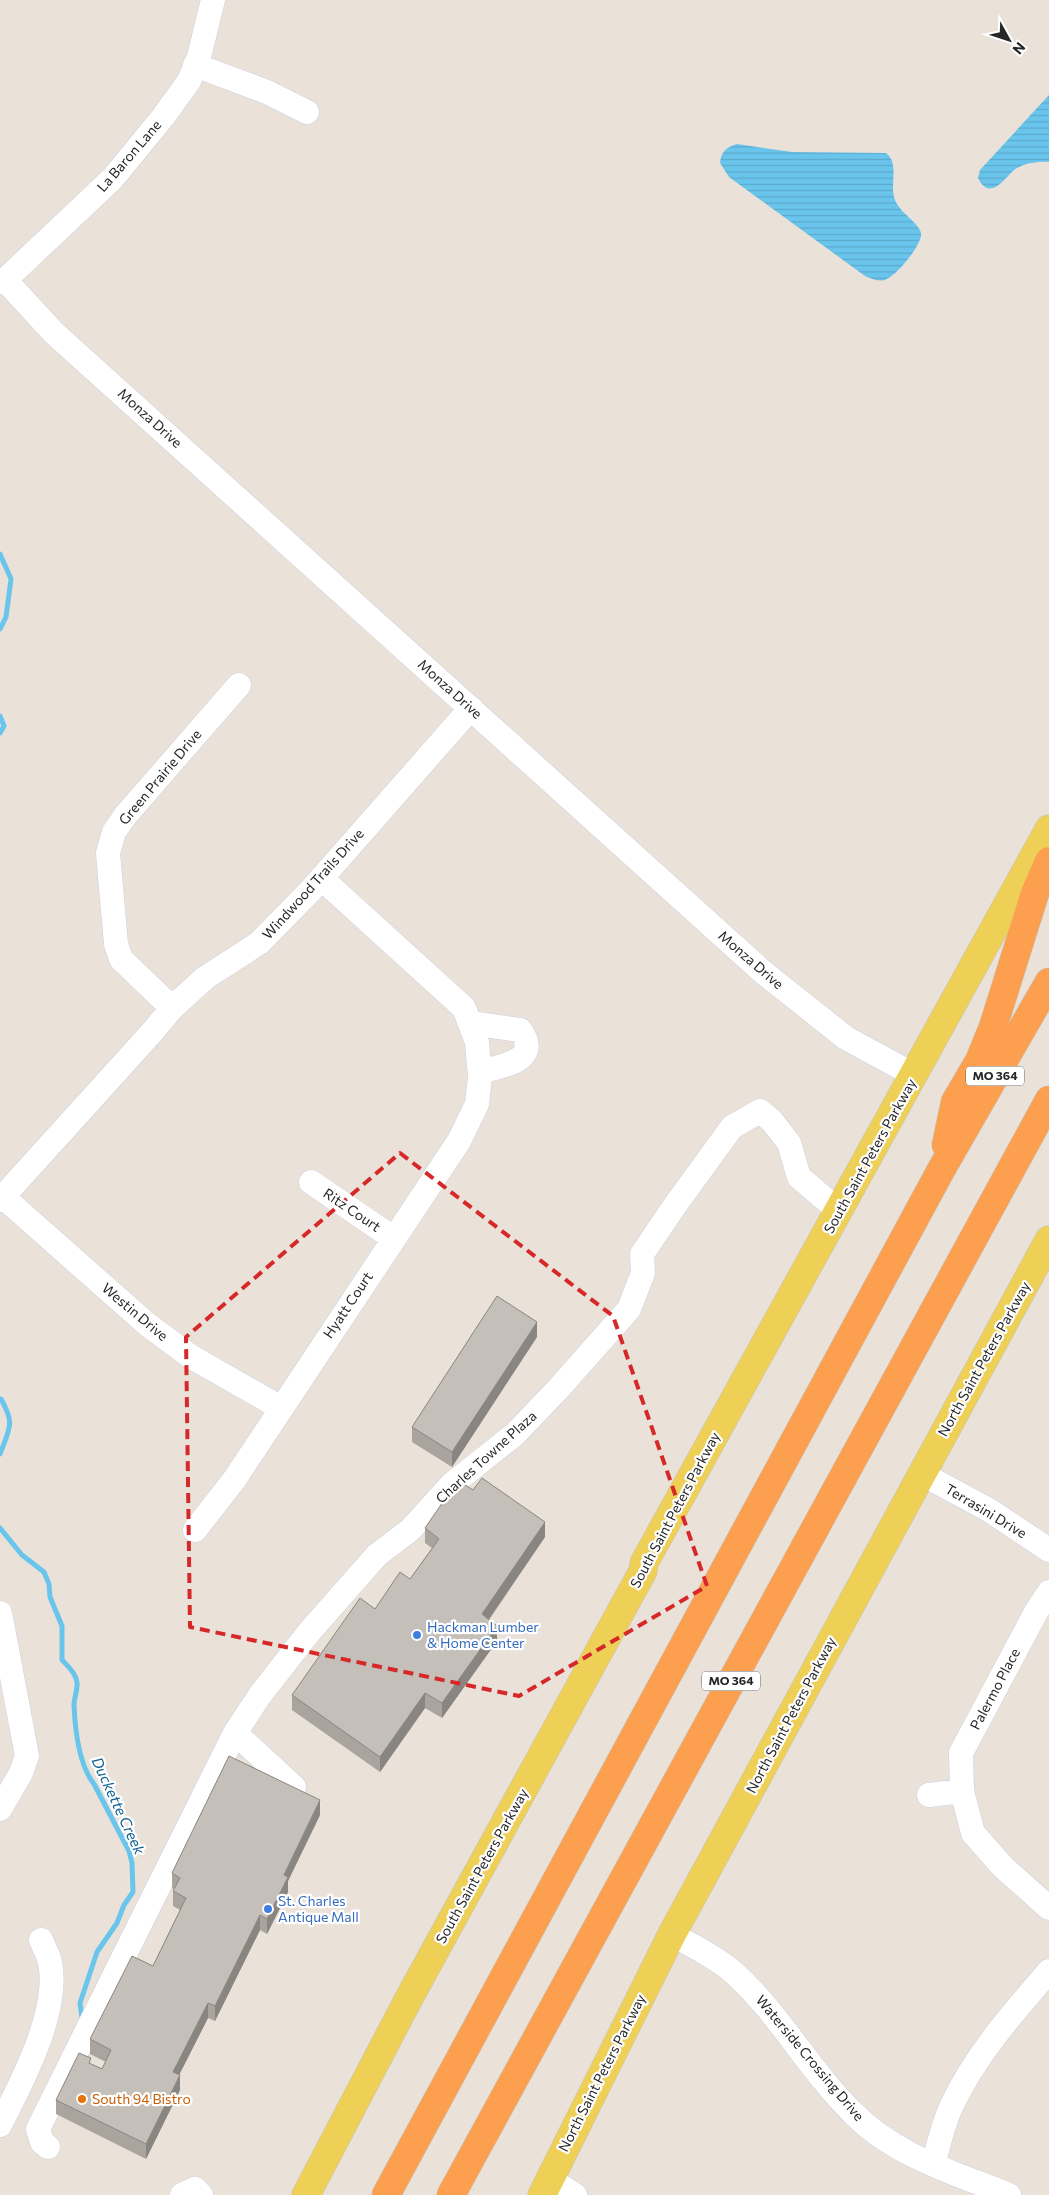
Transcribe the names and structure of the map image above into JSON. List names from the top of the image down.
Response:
{
  "streets": {
    "highway": ["MO 364"],
    "main road": ["South Saint Peters Parkway", "North Saint Peters Parkway"],
    "street": [
      "La Baron Lane",
      "Monza Drive",
      "Green Prairie Drive",
      "Windwood Trails Drive",
      "Ritz Court",
      "Hyatt Court",
      "Westin Drive",
      "Charles Towne Plaza",
      "Terrasini Drive",
      "Palermo Place",
      "Waterside Crossing Drive"
    ]
  },
  "crossings": [
    ["La Baron Lane", "Monza Drive"],
    ["Monza Drive", "Windwood Trails Drive"],
    ["Monza Drive", "South Saint Peters Parkway"],
    ["Green Prairie Drive", "Windwood Trails Drive"],
    ["Windwood Trails Drive", "Hyatt Court"],
    ["Windwood Trails Drive", "Westin Drive"],
    ["South Saint Peters Parkway", "Charles Towne Plaza"],
    ["Ritz Court", "Hyatt Court"],
    ["Hyatt Court", "Westin Drive"],
    ["North Saint Peters Parkway", "Terrasini Drive"],
    ["North Saint Peters Parkway", "Waterside Crossing Drive"]
  ],
  "water": ["Duckette Creek"],
  "places": ["Hackman Lumber & Home Center", "St. Charles Antique Mall", "South 94 Bistro"],
  "north": "bottom right"
}
